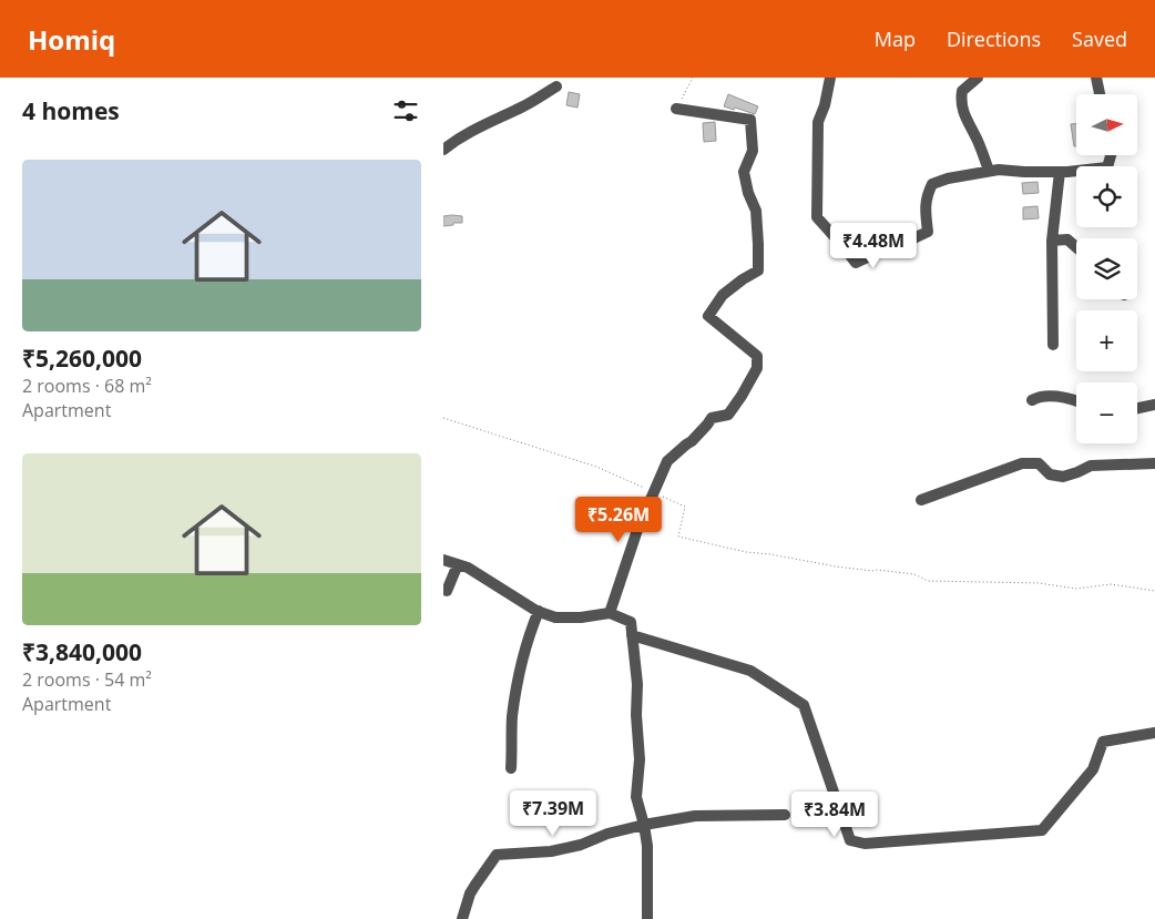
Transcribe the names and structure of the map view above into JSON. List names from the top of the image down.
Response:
{
  "north": "right",
  "page": {
    "header": "Homiq",
    "nav": ["Map", "Directions", "Saved"],
    "heading": "4 homes",
    "map_buttons": ["+", "−"],
    "list": [
      {
        "name": "₹5,260,000",
        "note": "2 rooms · 68 m² · Apartment"
      },
      {
        "name": "₹3,840,000",
        "note": "2 rooms · 54 m² · Apartment"
      }
    ],
    "price": [
      "₹4.48M",
      "₹5.26M",
      "₹7.39M",
      "₹3.84M"
    ]
  }
}
